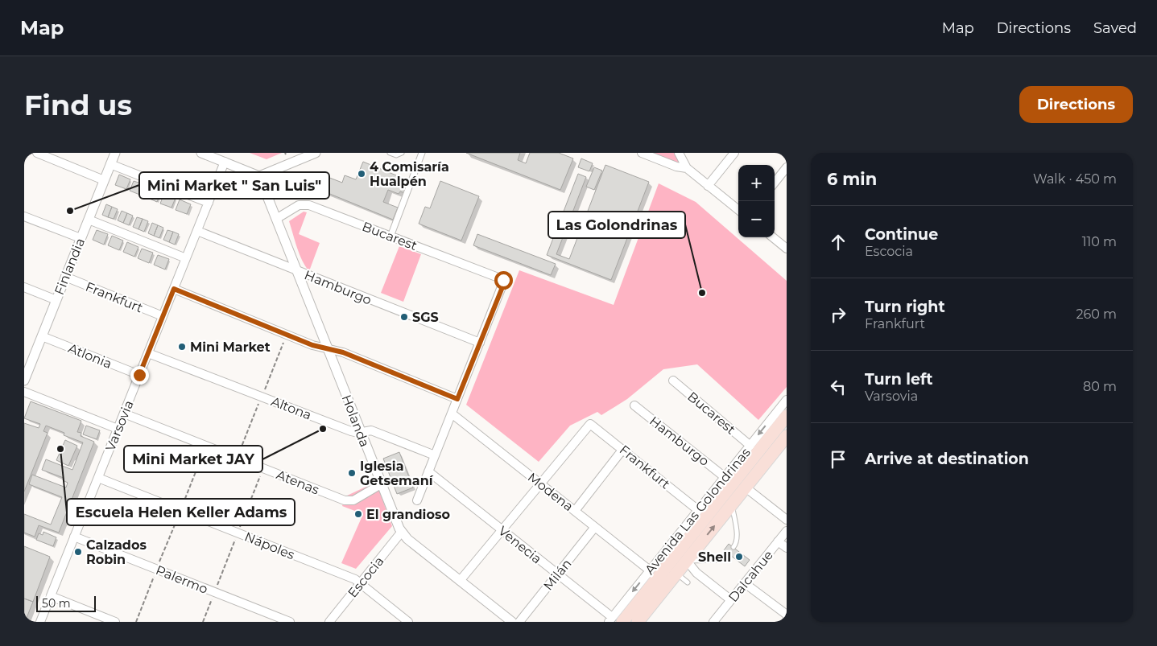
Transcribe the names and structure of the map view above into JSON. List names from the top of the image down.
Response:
{
  "streets": {
    "main road": ["Avenida Las Golondrinas"],
    "street": [
      "Bucarest",
      "Finlandia",
      "Hamburgo",
      "Frankfurt",
      "Atlonia",
      "Altona",
      "Holanda",
      "Varsovia",
      "Atenas",
      "Modena",
      "Venecia",
      "Nápoles",
      "Milán",
      "Dalcahue",
      "Escocia",
      "Palermo"
    ]
  },
  "crossings": [
    ["Bucarest", "Hamburgo"],
    ["Bucarest", "Holanda"],
    ["Bucarest", "Avenida Las Golondrinas"],
    ["Finlandia", "Frankfurt"],
    ["Finlandia", "Atlonia"],
    ["Hamburgo", "Holanda"],
    ["Hamburgo", "Varsovia"],
    ["Hamburgo", "Avenida Las Golondrinas"],
    ["Frankfurt", "Varsovia"],
    ["Frankfurt", "Modena"],
    ["Frankfurt", "Avenida Las Golondrinas"],
    ["Atlonia", "Varsovia"],
    ["Altona", "Holanda"],
    ["Altona", "Varsovia"],
    ["Holanda", "Atenas"],
    ["Holanda", "Escocia"],
    ["Varsovia", "Atenas"],
    ["Varsovia", "Nápoles"],
    ["Varsovia", "Palermo"],
    ["Modena", "Avenida Las Golondrinas"],
    ["Modena", "Milán"],
    ["Avenida Las Golondrinas", "Venecia"],
    ["Venecia", "Milán"],
    ["Nápoles", "Escocia"]
  ],
  "places": [
    "4 Comisaría Hualpén",
    "Mini Market \" San Luis\"",
    "Las Golondrinas",
    "SGS",
    "Mini Market",
    "Mini Market JAY",
    "Escuela Helen Keller Adams",
    "Iglesia Getsemaní",
    "El grandioso",
    "Calzados Robin",
    "Shell"
  ],
  "scale_bar": "50 m",
  "page": {
    "header": "Map",
    "nav": ["Map", "Directions", "Saved"],
    "buttons": "Directions",
    "title": "Find us",
    "heading": ["6 min", "Walk · 450 m"],
    "map_buttons": ["+", "−"],
    "list": [
      ["Continue", "Escocia", "110 m"],
      ["Turn right", "Frankfurt", "260 m"],
      ["Turn left", "Varsovia", "80 m"],
      "Arrive at destination"
    ],
    "scale": "50 m"
  }
}
